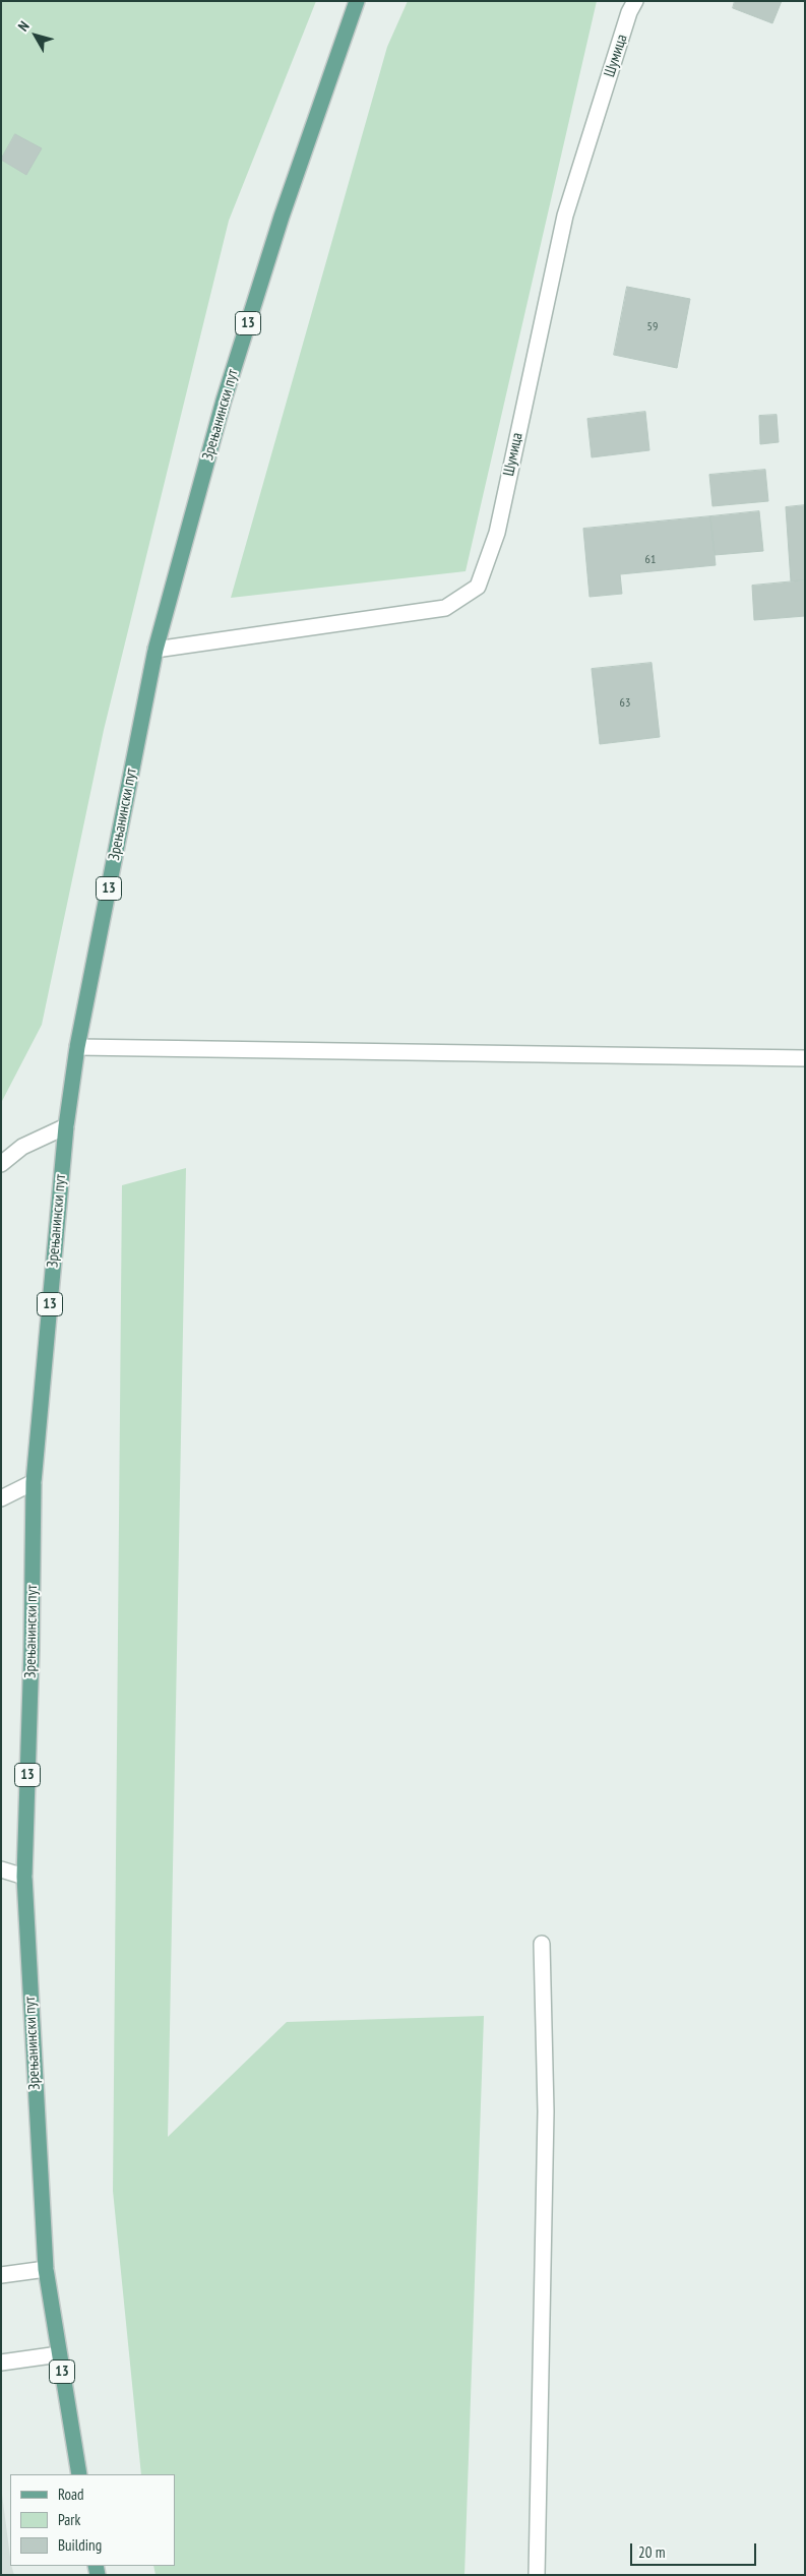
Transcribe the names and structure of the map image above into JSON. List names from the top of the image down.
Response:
{
  "streets": {
    "main road": ["13", "Зрењанински пут"],
    "street": ["Шумица"]
  },
  "crossings": [
    ["Шумица", "Зрењанински пут"]
  ],
  "house_numbers": ["59", "61", "63"],
  "legend": ["Road", "Park", "Building"],
  "scale_bar": "20 m",
  "north": "top left"
}
